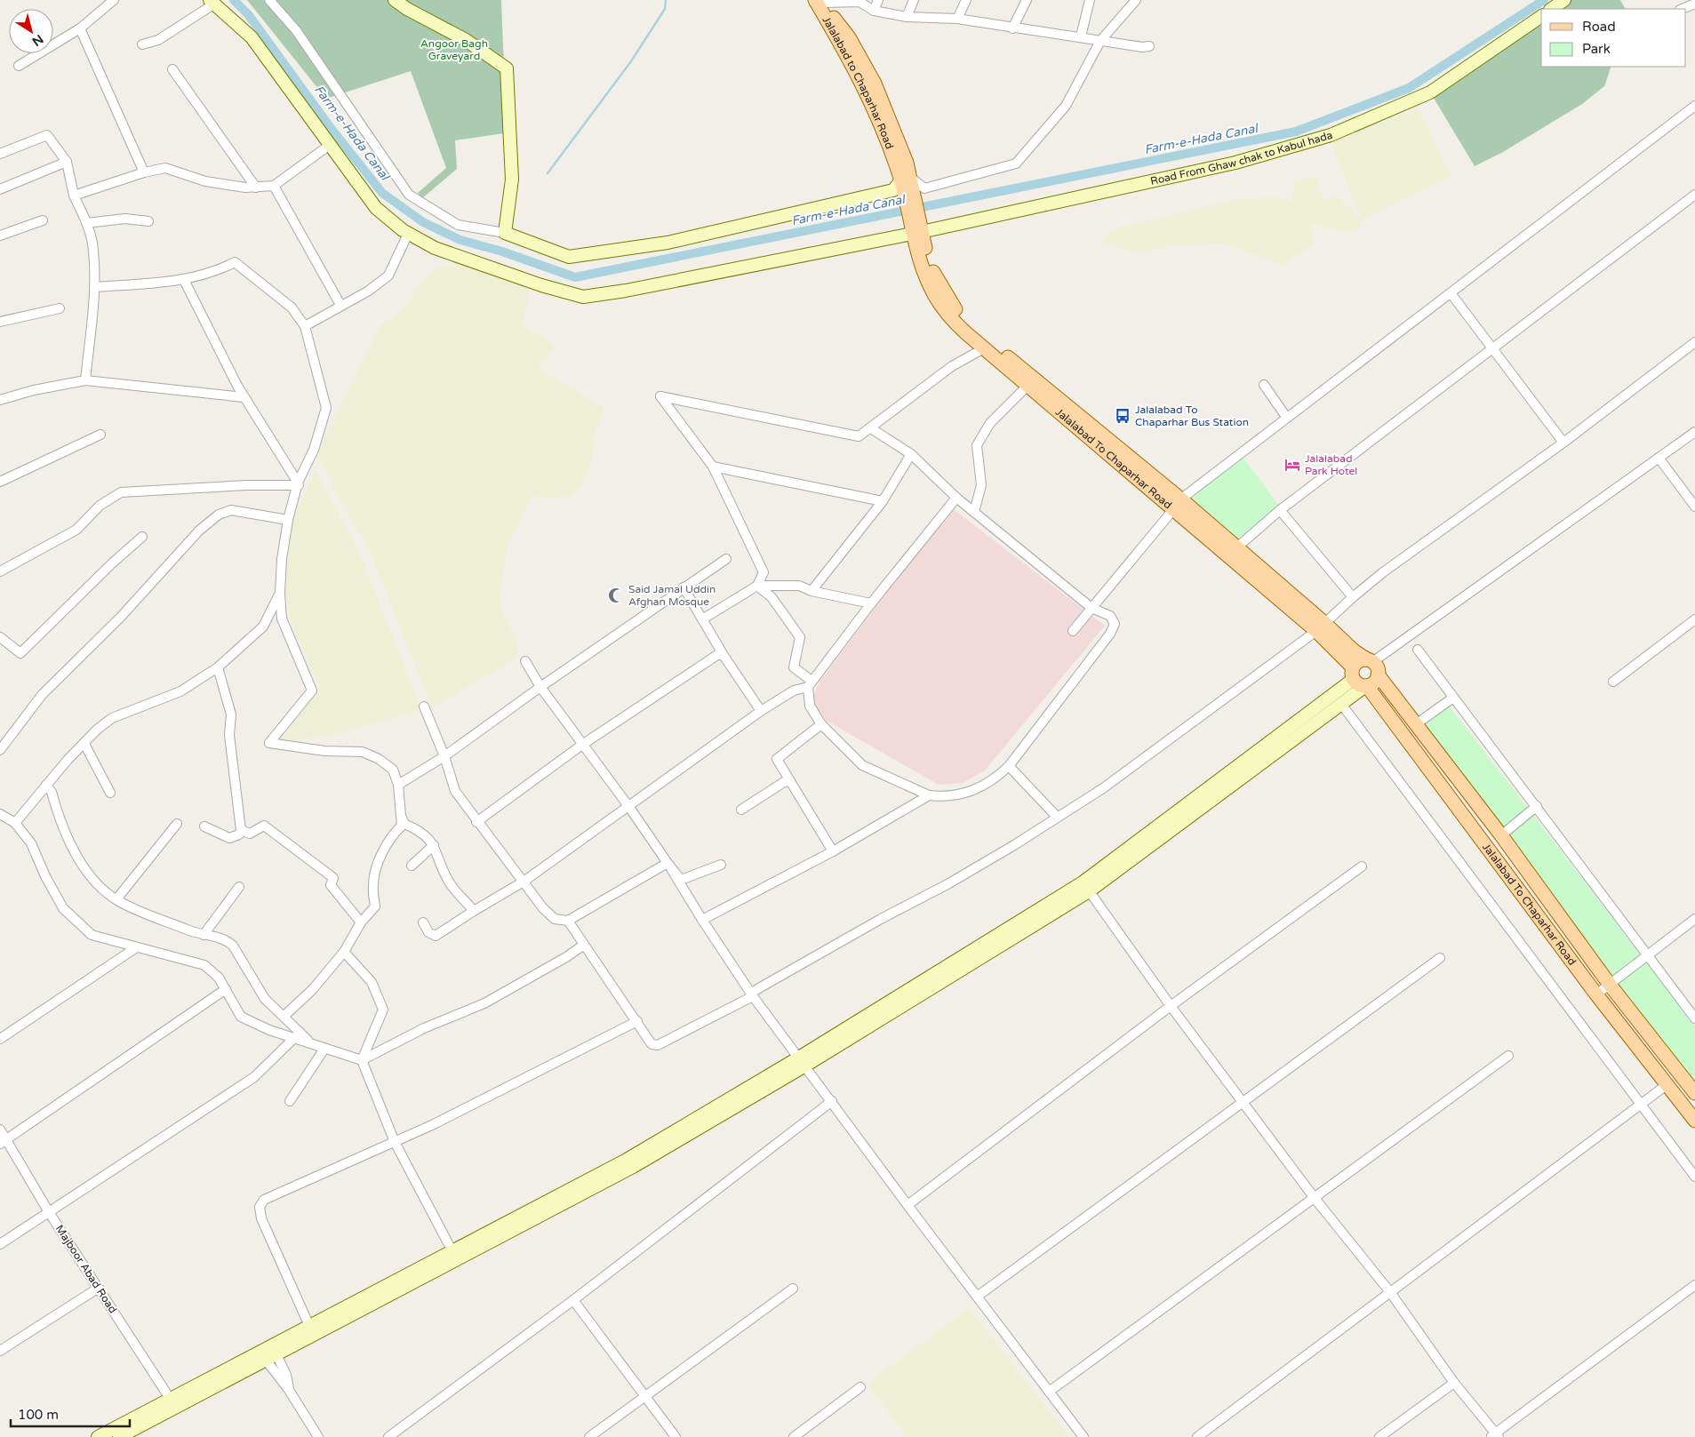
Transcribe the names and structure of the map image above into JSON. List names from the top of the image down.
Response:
{
  "streets": {
    "main road": ["Jalalabad to Chaparhar Road", "Jalalabad To Chaparhar Road"],
    "street": ["Road From Ghaw chak to Kabul hada", "Majboor Abad Road"]
  },
  "crossings": [
    ["Jalalabad to Chaparhar Road", "Road From Ghaw chak to Kabul hada"],
    ["Jalalabad to Chaparhar Road", "Jalalabad To Chaparhar Road"],
    ["Road From Ghaw chak to Kabul hada", "Jalalabad To Chaparhar Road"]
  ],
  "water": ["Farm-e-Hada Canal"],
  "parks": ["Angoor Bagh Graveyard"],
  "places": {
    "bus stop": ["Jalalabad To Chaparhar Bus Station"],
    "hotel": ["Jalalabad Park Hotel"],
    "mosque": ["Said Jamal Uddin Afghan Mosque"]
  },
  "legend": ["Road", "Park"],
  "scale_bar": "100 m",
  "north": "bottom right"
}
